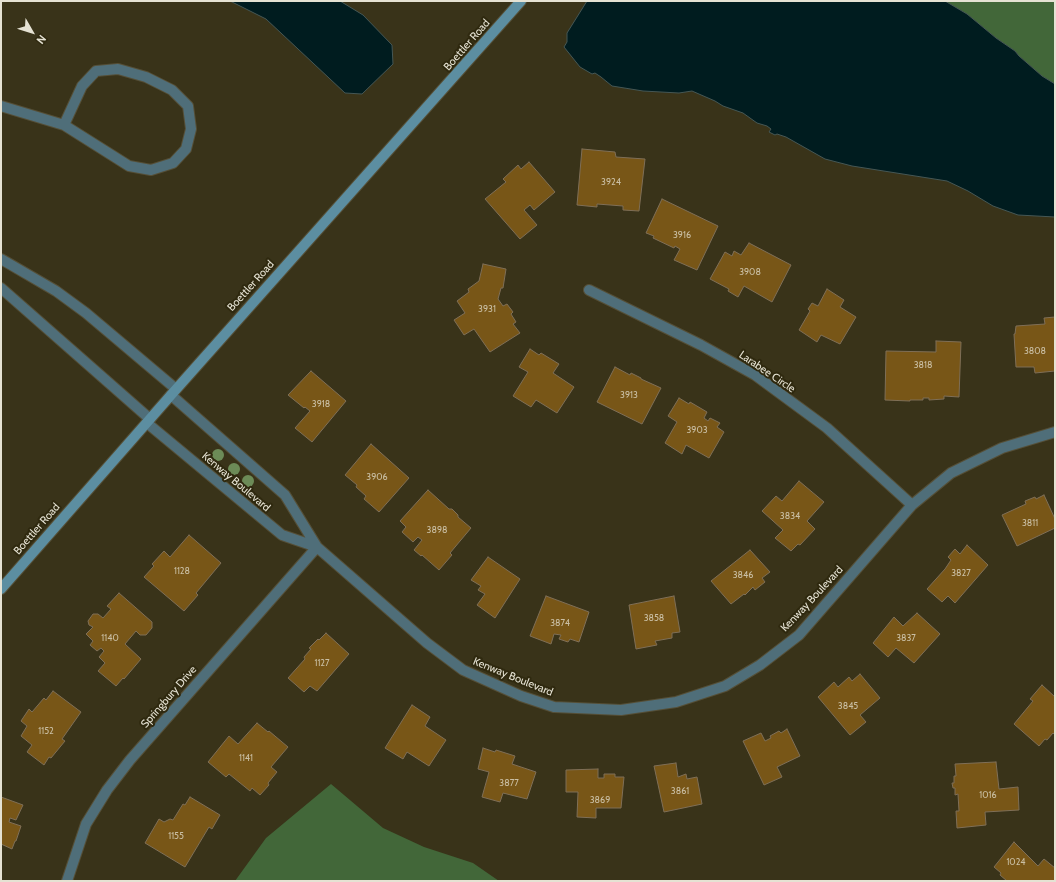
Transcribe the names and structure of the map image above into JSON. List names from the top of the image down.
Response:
{
  "streets": {
    "street": [
      "Boettler Road",
      "Larabee Circle",
      "Kenway Boulevard",
      "Springbury Drive"
    ]
  },
  "crossings": [
    ["Boettler Road", "Kenway Boulevard"],
    ["Larabee Circle", "Kenway Boulevard"],
    ["Kenway Boulevard", "Springbury Drive"]
  ],
  "house_numbers": [
    "3924",
    "3916",
    "3908",
    "3931",
    "3808",
    "3818",
    "3913",
    "3918",
    "3903",
    "3906",
    "3834",
    "3811",
    "3898",
    "1128",
    "3827",
    "3846",
    "3858",
    "3874",
    "1140",
    "3837",
    "1127",
    "3845",
    "1152",
    "1141",
    "3877",
    "3861",
    "1016",
    "3869",
    "1155",
    "1024"
  ],
  "north": "bottom right"
}
